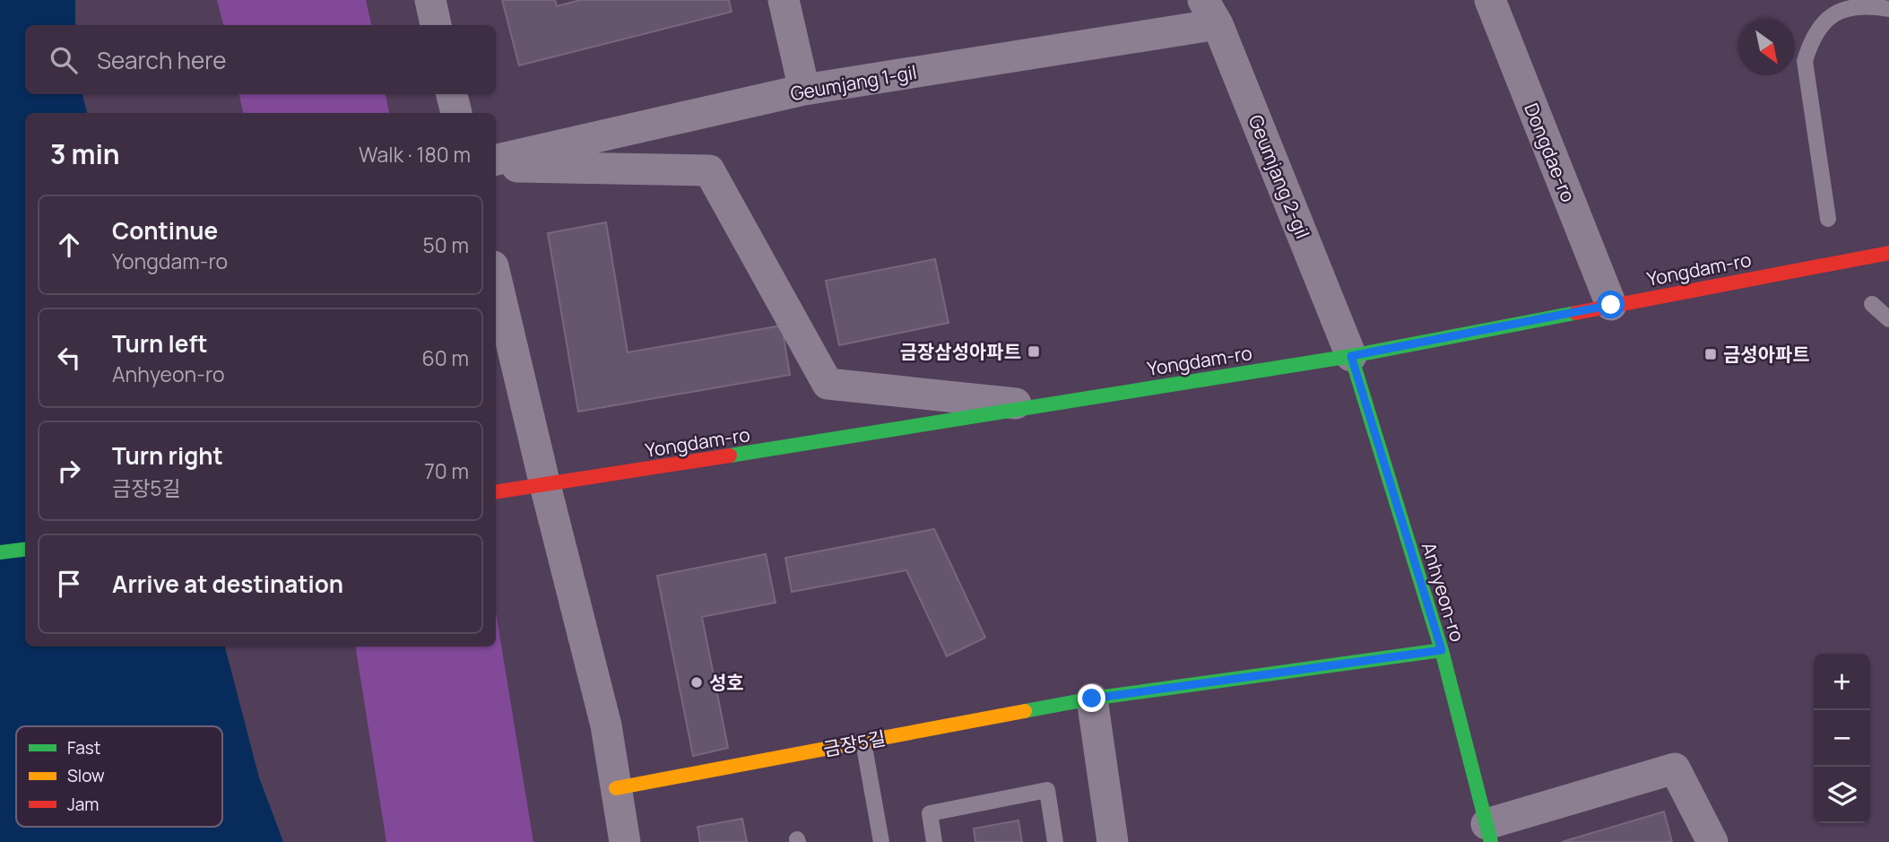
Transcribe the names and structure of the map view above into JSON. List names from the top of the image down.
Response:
{
  "streets": {
    "main road": ["Yongdam-ro", "Anhyeon-ro", "금장5길"],
    "street": ["Geumjang 1-gil", "Dongdae-ro", "Geumjang 2-gil"]
  },
  "crossings": [
    ["Geumjang 1-gil", "Geumjang 2-gil"],
    ["Dongdae-ro", "Yongdam-ro"],
    ["Geumjang 2-gil", "Yongdam-ro"],
    ["Geumjang 2-gil", "Anhyeon-ro"],
    ["Yongdam-ro", "Anhyeon-ro"],
    ["Anhyeon-ro", "금장5길"]
  ],
  "places": {
    "transit": ["금장삼성아파트", "금성아파트"],
    "other": ["성호"]
  },
  "legend": ["Fast", "Slow", "Jam"],
  "north": "bottom right",
  "page": {
    "search": "Search here",
    "heading": ["3 min", "Walk · 180 m"],
    "list": [
      ["Continue", "Yongdam-ro", "50 m"],
      ["Turn left", "Anhyeon-ro", "60 m"],
      ["Turn right", "금장5길", "70 m"],
      "Arrive at destination"
    ],
    "map_buttons": ["+", "−"]
  }
}
